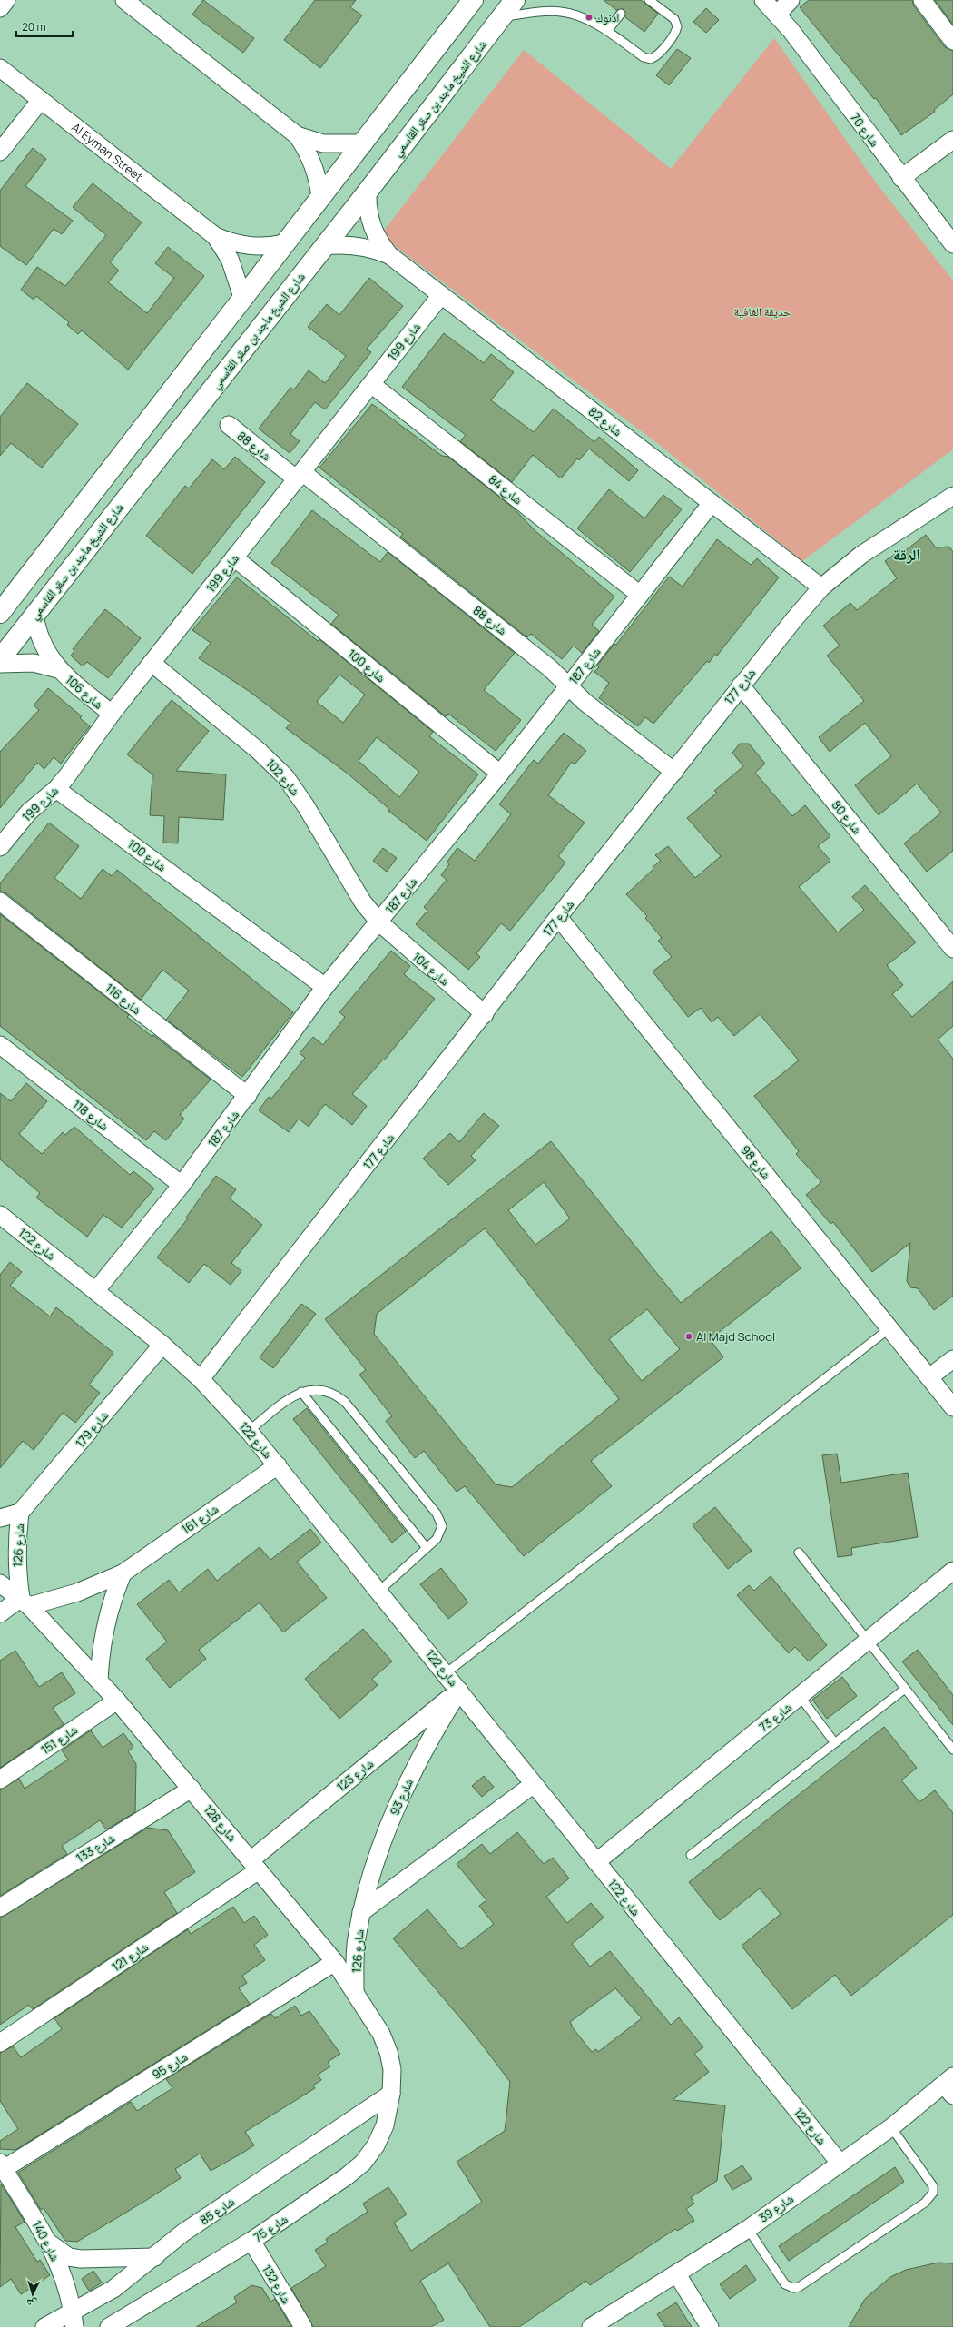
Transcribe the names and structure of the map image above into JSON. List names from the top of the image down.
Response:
{
  "streets": {
    "street": [
      "شارع الشيخ ماجد بن صقر القاسمي",
      "شارع 70",
      "Al Eyman Street",
      "شارع 199",
      "شارع 82",
      "شارع 88",
      "شارع 84",
      "شارع 100",
      "شارع 187",
      "شارع 177",
      "شارع 106",
      "شارع 102",
      "شارع 80",
      "شارع 104",
      "شارع 116",
      "شارع 118",
      "شارع 98",
      "شارع 122",
      "شارع 179",
      "شارع 161",
      "شارع 126",
      "شارع 73",
      "شارع 151",
      "شارع 123",
      "شارع 93",
      "شارع 128",
      "شارع 133",
      "شارع 121",
      "شارع 95",
      "شارع 39",
      "شارع 85",
      "شارع 75",
      "شارع 140",
      "شارع 132"
    ]
  },
  "crossings": [
    ["شارع الشيخ ماجد بن صقر القاسمي", "شارع 82"],
    ["شارع الشيخ ماجد بن صقر القاسمي", "شارع 106"],
    ["شارع 199", "شارع 82"],
    ["شارع 199", "شارع 88"],
    ["شارع 199", "شارع 84"],
    ["شارع 199", "شارع 100"],
    ["شارع 199", "شارع 106"],
    ["شارع 199", "شارع 102"],
    ["شارع 82", "شارع 187"],
    ["شارع 82", "شارع 177"],
    ["شارع 88", "شارع 187"],
    ["شارع 88", "شارع 177"],
    ["شارع 84", "شارع 187"],
    ["شارع 100", "شارع 187"],
    ["شارع 187", "شارع 102"],
    ["شارع 187", "شارع 104"],
    ["شارع 187", "شارع 116"],
    ["شارع 187", "شارع 118"],
    ["شارع 187", "شارع 122"],
    ["شارع 177", "شارع 80"],
    ["شارع 177", "شارع 104"],
    ["شارع 177", "شارع 98"],
    ["شارع 177", "شارع 122"],
    ["شارع 102", "شارع 104"],
    ["شارع 122", "شارع 179"],
    ["شارع 122", "شارع 161"],
    ["شارع 122", "شارع 73"],
    ["شارع 122", "شارع 123"],
    ["شارع 122", "شارع 93"],
    ["شارع 122", "شارع 39"],
    ["شارع 179", "شارع 126"],
    ["شارع 161", "شارع 126"],
    ["شارع 161", "شارع 128"],
    ["شارع 126", "شارع 93"],
    ["شارع 126", "شارع 128"],
    ["شارع 151", "شارع 128"],
    ["شارع 123", "شارع 93"],
    ["شارع 123", "شارع 128"],
    ["شارع 123", "شارع 121"],
    ["شارع 128", "شارع 133"],
    ["شارع 128", "شارع 121"],
    ["شارع 128", "شارع 95"],
    ["شارع 128", "شارع 85"],
    ["شارع 128", "شارع 75"],
    ["شارع 95", "شارع 140"],
    ["شارع 85", "شارع 75"],
    ["شارع 85", "شارع 140"],
    ["شارع 75", "شارع 132"]
  ],
  "districts": ["الرقة"],
  "parks": ["حديقة الغافية"],
  "places": ["ادنوك", "Al Majd School"],
  "scale_bar": "20 m",
  "north": "bottom"
}
